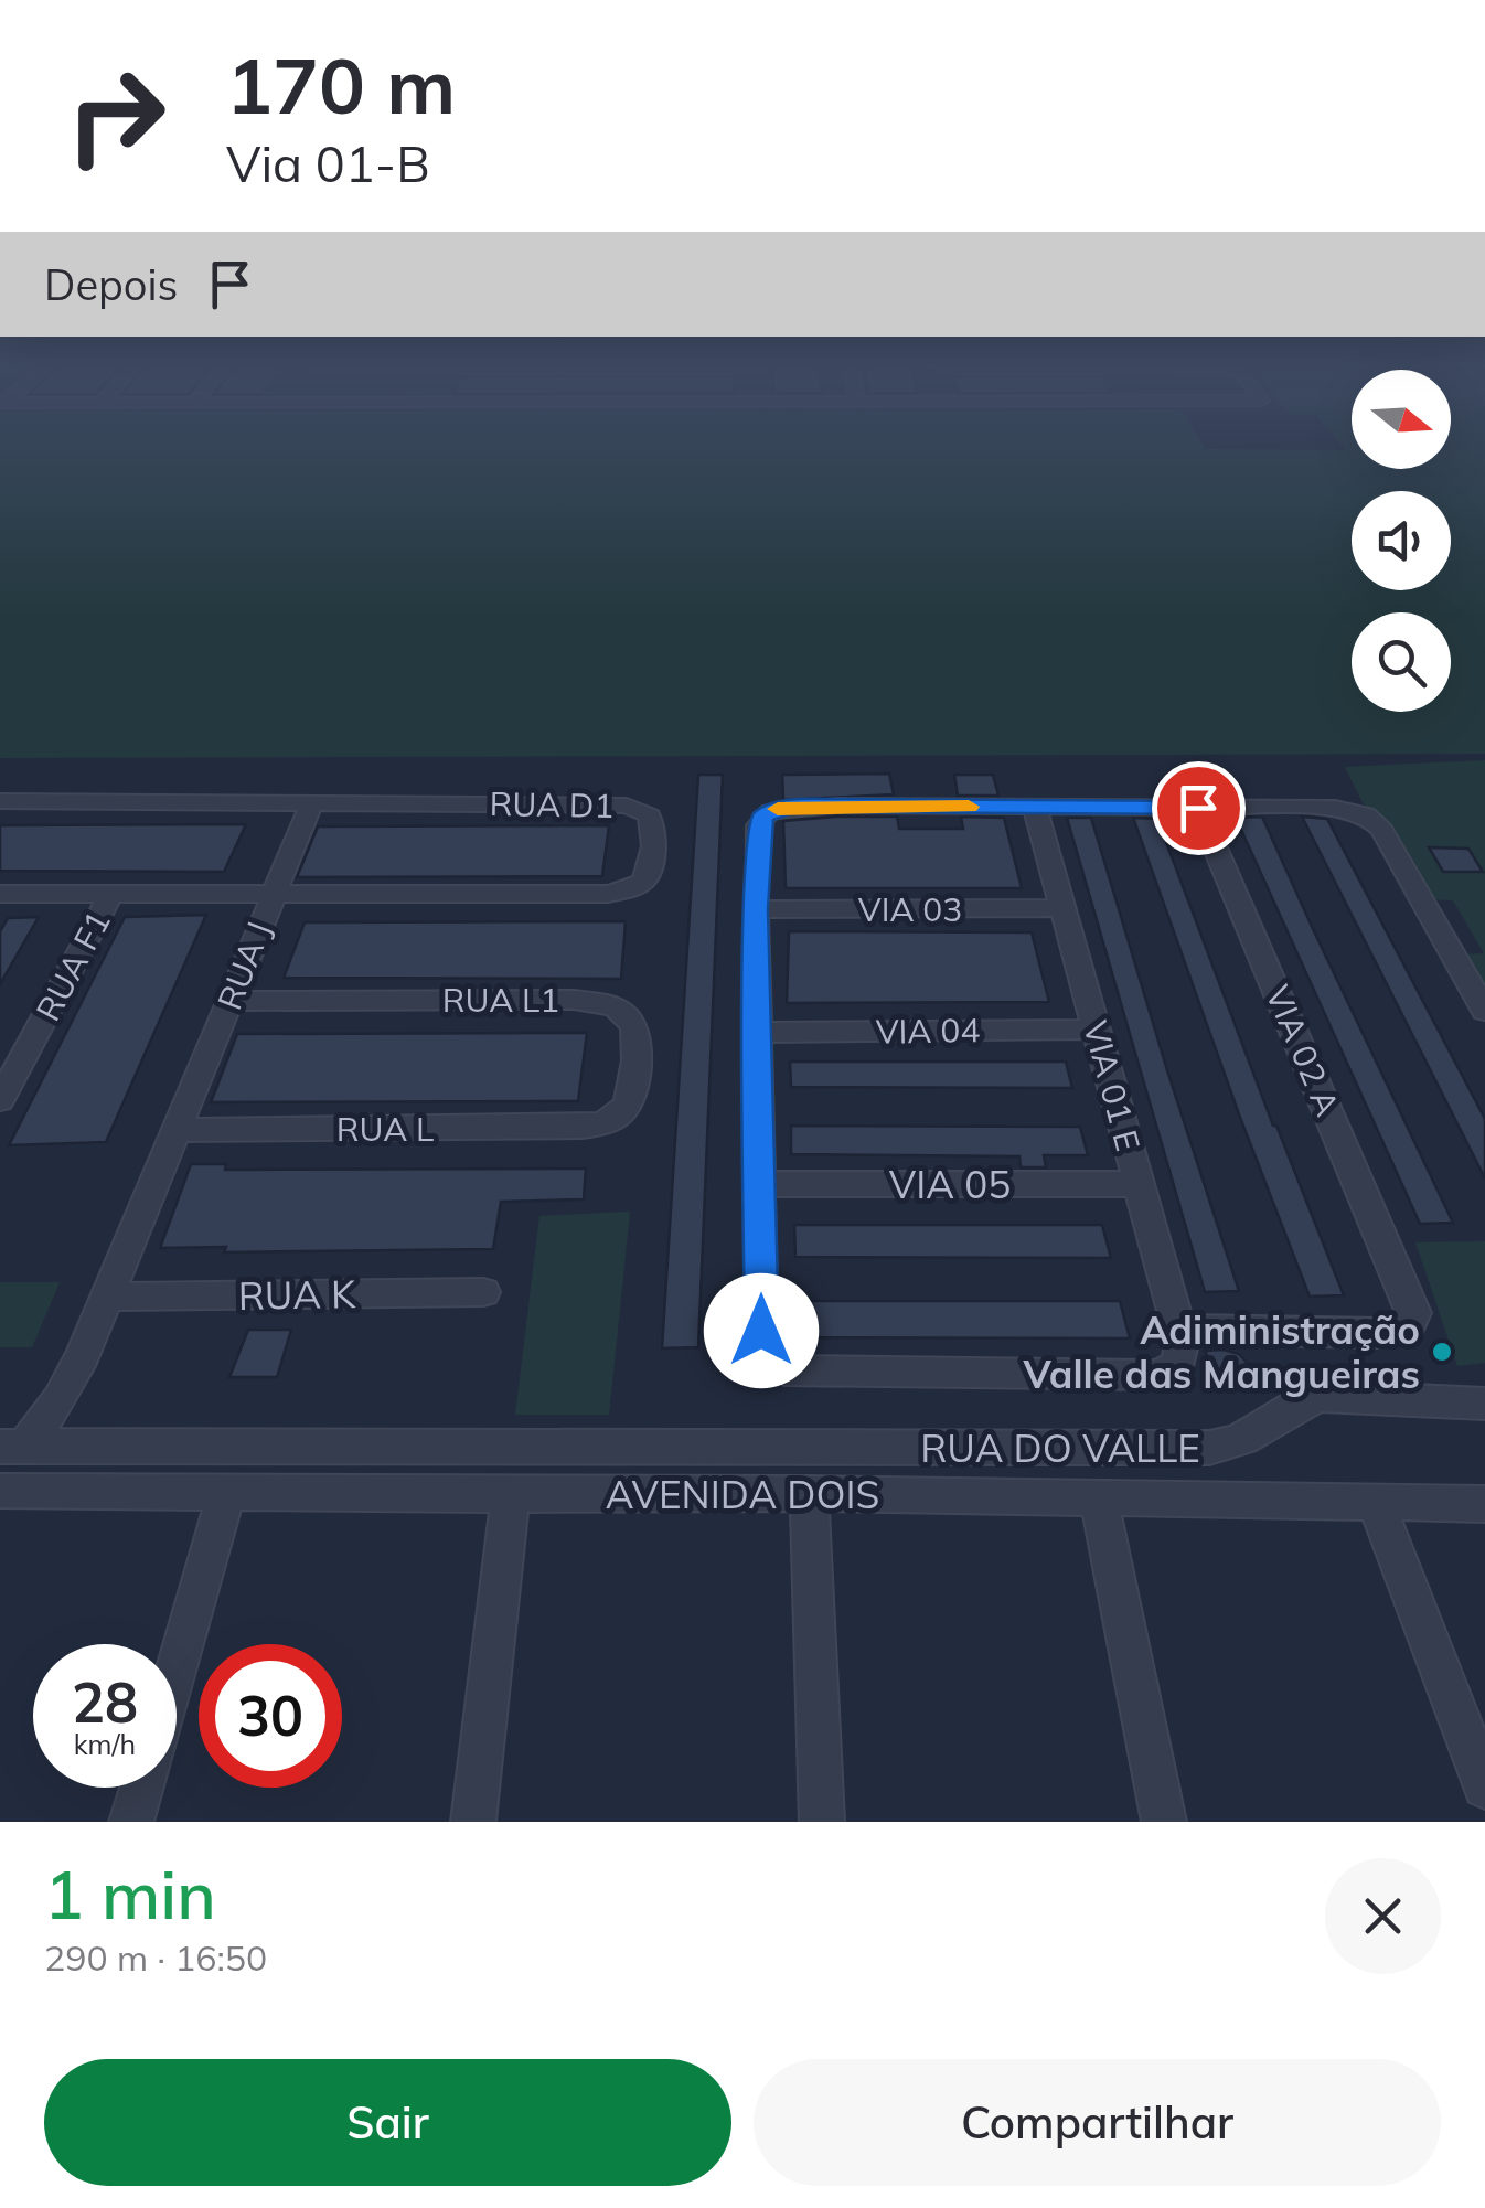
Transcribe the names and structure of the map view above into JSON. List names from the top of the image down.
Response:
{
  "streets": {
    "street": [
      "RUA D1",
      "VIA 03",
      "RUA F1",
      "RUA J",
      "RUA L1",
      "VIA 04",
      "VIA 02 A",
      "VIA 01 E",
      "RUA L",
      "VIA 05",
      "RUA K",
      "RUA DO VALLE",
      "AVENIDA DOIS"
    ]
  },
  "crossings": [
    ["RUA D1", "RUA F1"],
    ["RUA D1", "RUA J"],
    ["VIA 03", "VIA 01 E"],
    ["RUA J", "RUA L1"],
    ["RUA J", "RUA L"],
    ["RUA J", "RUA K"],
    ["RUA J", "RUA DO VALLE"],
    ["RUA L1", "RUA L"],
    ["VIA 04", "VIA 01 E"],
    ["VIA 02 A", "VIA 01 E"],
    ["VIA 01 E", "VIA 05"]
  ],
  "places": ["Adiministração Valle das Mangueiras"],
  "north": "right",
  "page": {
    "turn": ["170 m", "Via 01-B"],
    "then": "Depois",
    "speed": "28 km/h",
    "limit": "30",
    "heading": ["1 min", "290 m · 16:50"],
    "buttons": ["Sair", "Compartilhar"]
  }
}
